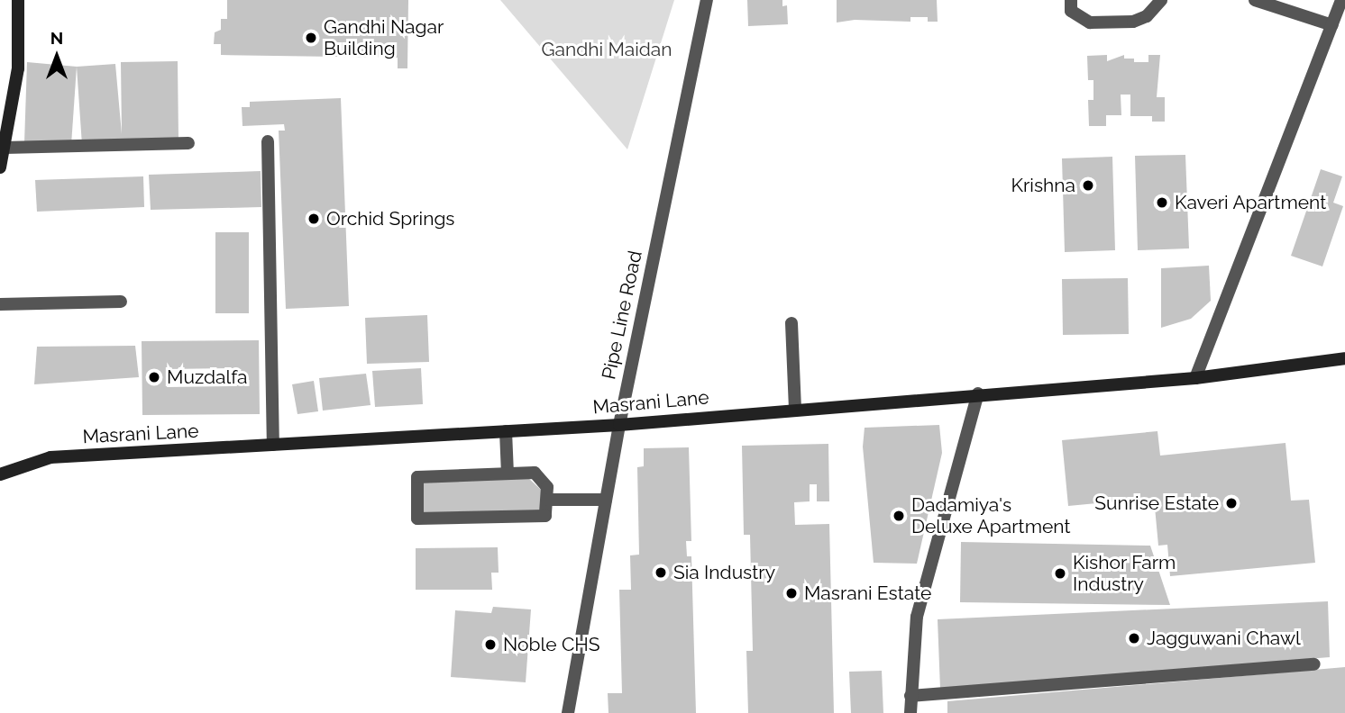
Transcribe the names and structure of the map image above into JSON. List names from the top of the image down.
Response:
{
  "streets": {
    "street": ["Pipe Line Road", "Masrani Lane"]
  },
  "crossings": [
    ["Pipe Line Road", "Masrani Lane"]
  ],
  "parks": ["Gandhi Maidan"],
  "places": [
    "Gandhi Nagar Building",
    "Krishna",
    "Kaveri Apartment",
    "Orchid Springs",
    "Muzdalfa",
    "Sunrise Estate",
    "Dadamiya's Deluxe Apartment",
    "Sia Industry",
    "Kishor Farm Industry",
    "Masrani Estate",
    "Jagguwani Chawl",
    "Noble CHS"
  ],
  "north": "top"
}
